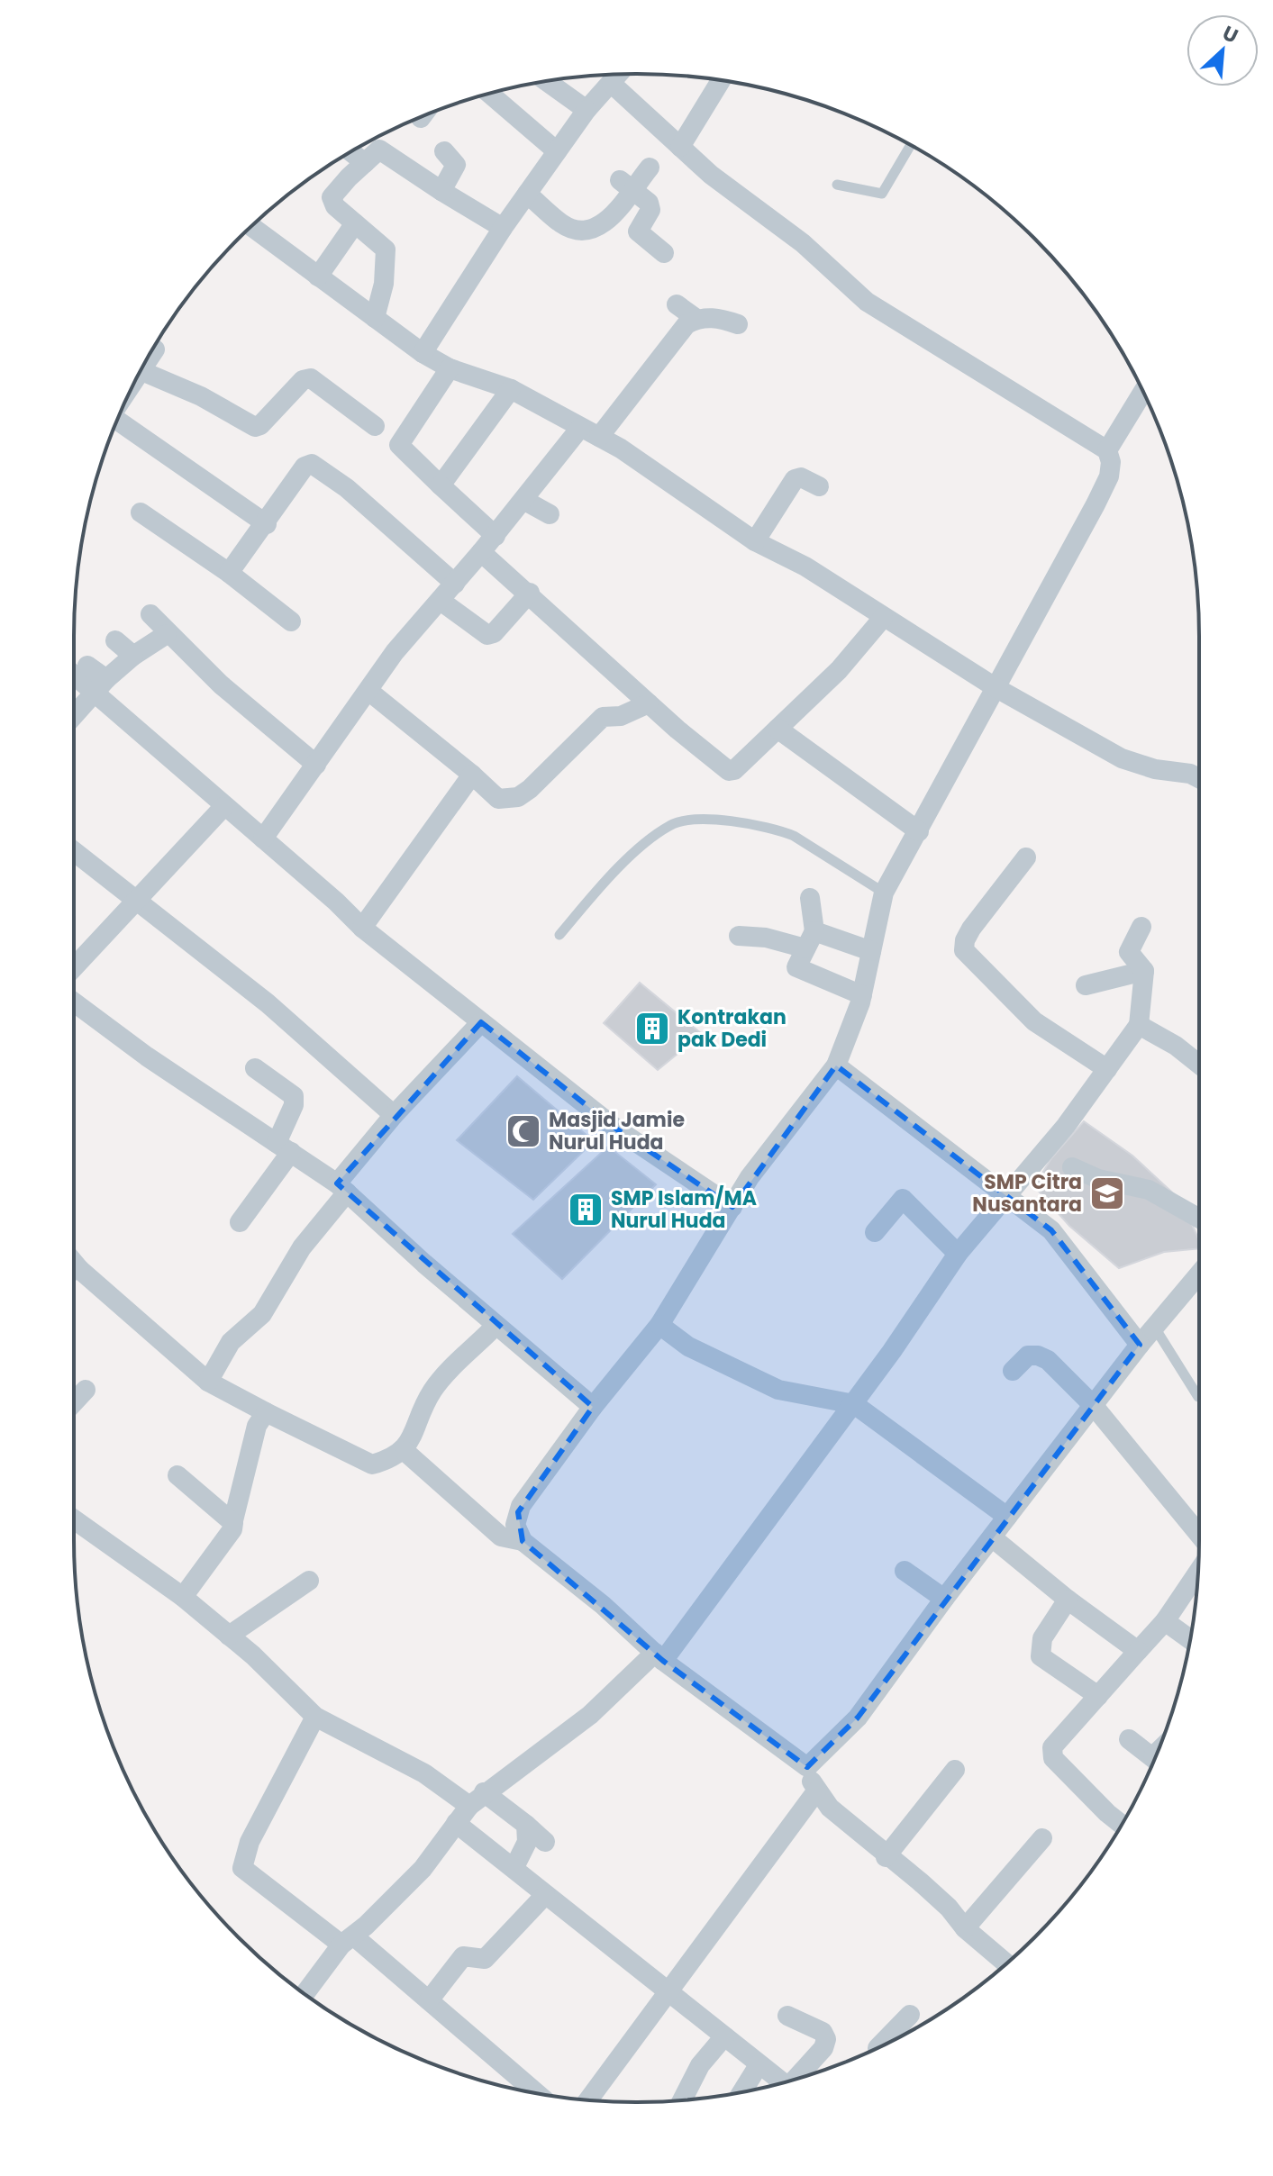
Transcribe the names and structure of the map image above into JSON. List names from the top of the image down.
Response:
{
  "places": {
    "building": ["Kontrakan pak Dedi", "SMP Islam/MA Nurul Huda"],
    "mosque": ["Masjid Jamie Nurul Huda"],
    "school or university": ["SMP Citra Nusantara"]
  },
  "north": "top right"
}
